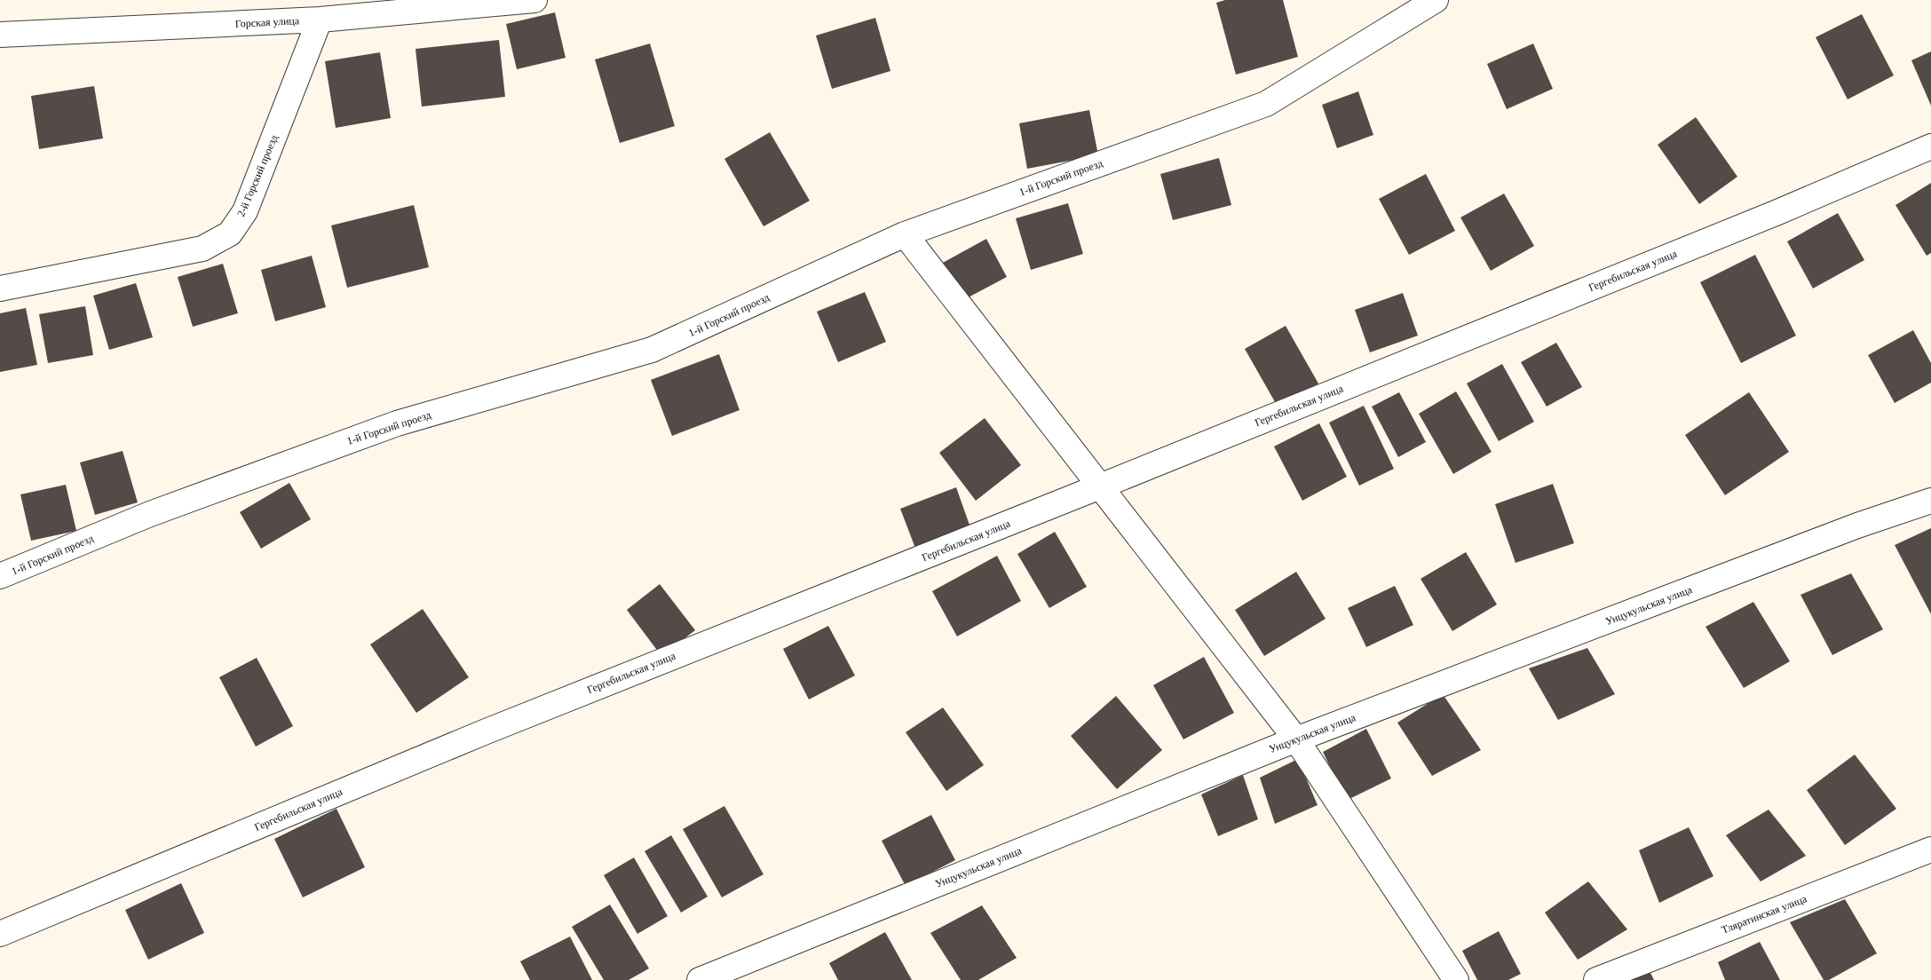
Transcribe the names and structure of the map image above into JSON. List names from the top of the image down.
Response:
{
  "streets": {
    "street": [
      "Горская улица",
      "2-й Горский проезд",
      "1-й Горский проезд",
      "Гергебильская улица",
      "Унцукульская улица",
      "Тляратинская улица"
    ]
  },
  "crossings": [
    ["Горская улица", "2-й Горский проезд"]
  ]
}
